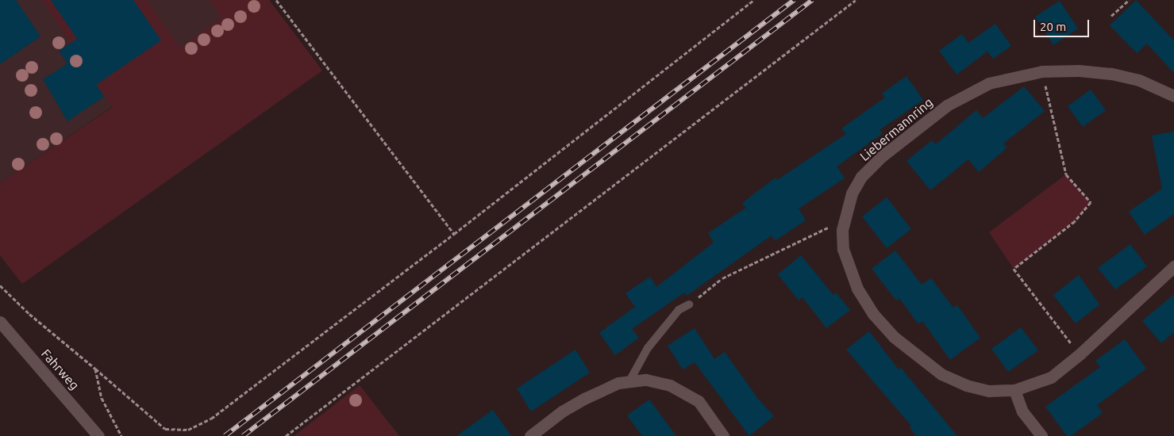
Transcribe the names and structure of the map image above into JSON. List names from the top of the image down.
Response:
{
  "streets": {
    "street": ["Liebermannring", "Fahrweg"]
  },
  "scale_bar": "20 m"
}
